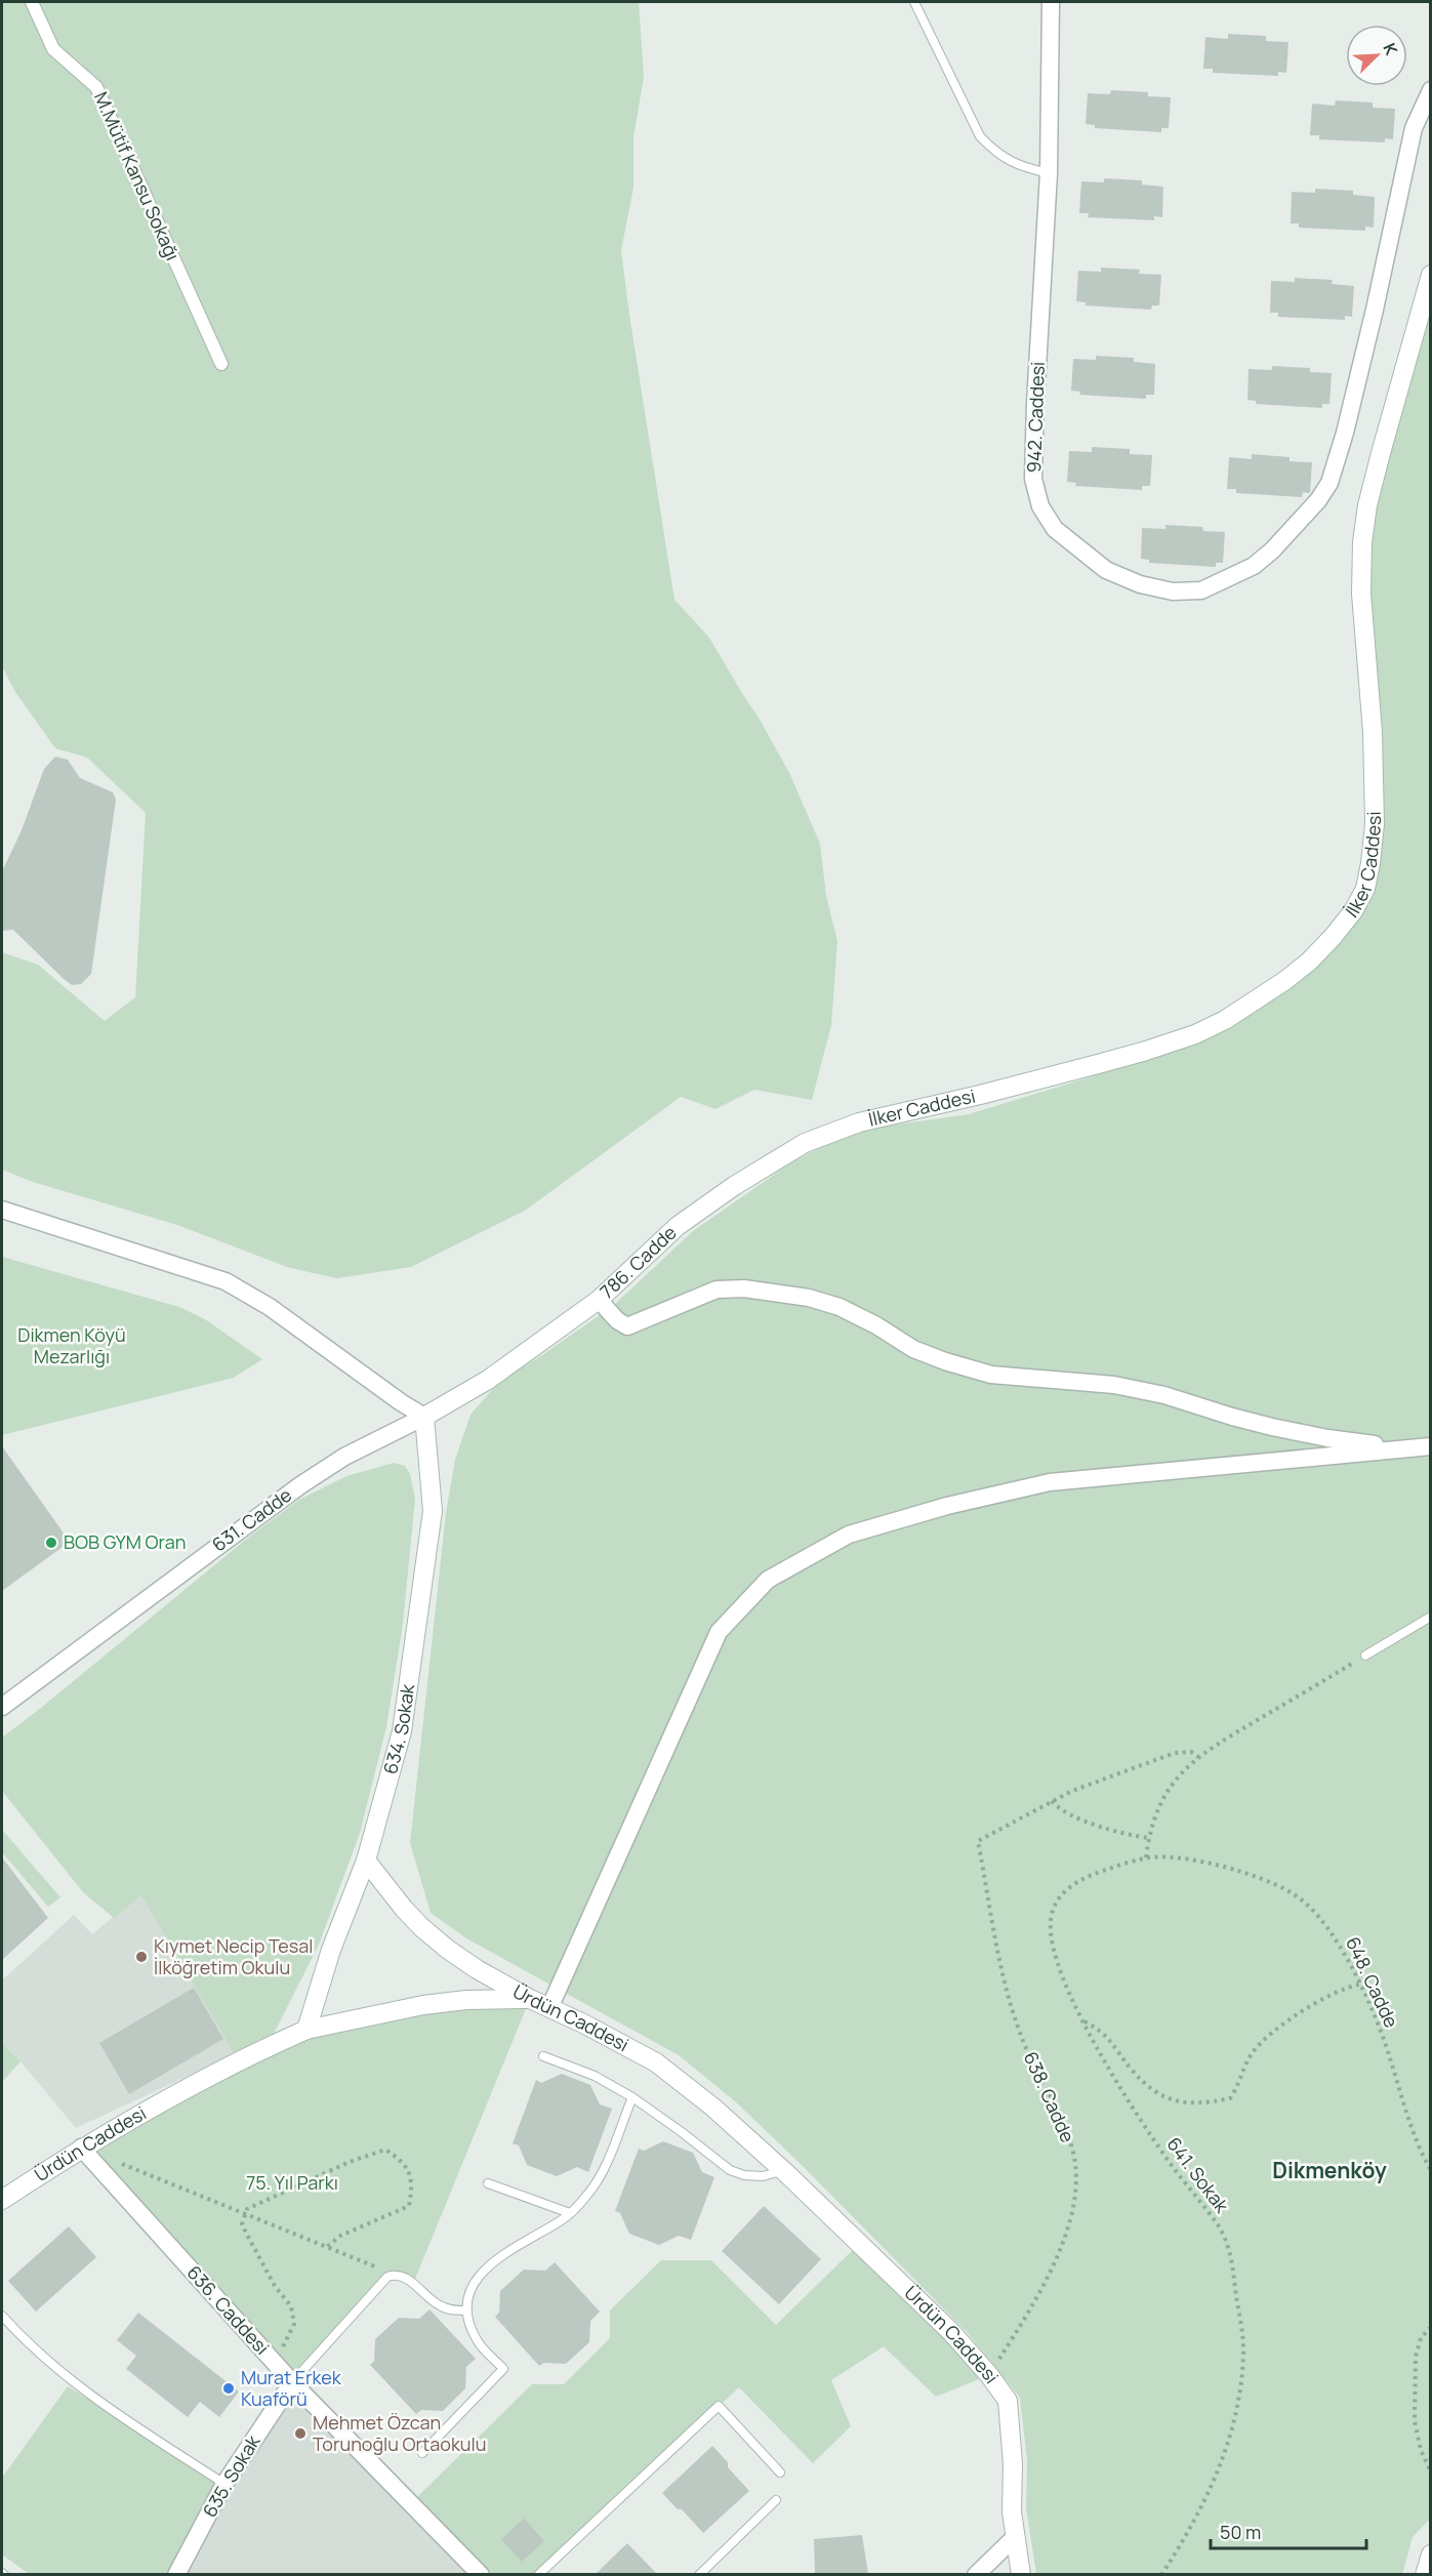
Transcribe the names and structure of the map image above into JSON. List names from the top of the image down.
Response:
{
  "streets": {
    "main road": [
      "İlker Caddesi",
      "786. Cadde",
      "634. Sokak",
      "Ürdün Caddesi"
    ],
    "street": [
      "M.Mütif Kansu Sokağı",
      "942. Caddesi",
      "631. Cadde",
      "636. Caddesi",
      "635. Sokak"
    ],
    "path": ["648. Cadde", "638. Cadde", "641. Sokak"]
  },
  "crossings": [
    ["İlker Caddesi", "786. Cadde"],
    ["786. Cadde", "631. Cadde"],
    ["786. Cadde", "634. Sokak"],
    ["631. Cadde", "634. Sokak"],
    ["634. Sokak", "Ürdün Caddesi"],
    ["648. Cadde", "641. Sokak"],
    ["Ürdün Caddesi", "638. Cadde"],
    ["Ürdün Caddesi", "636. Caddesi"],
    ["636. Caddesi", "635. Sokak"]
  ],
  "districts": ["Dikmenköy"],
  "parks": ["Dikmen Köyü Mezarlığı", "75. Yıl Parkı"],
  "places": [
    "BOB GYM Oran",
    "Kıymet Necip Tesal İlköğretim Okulu",
    "Murat Erkek Kuaförü",
    "Mehmet Özcan Torunoğlu Ortaokulu"
  ],
  "scale_bar": "50 m",
  "north": "top right"
}
